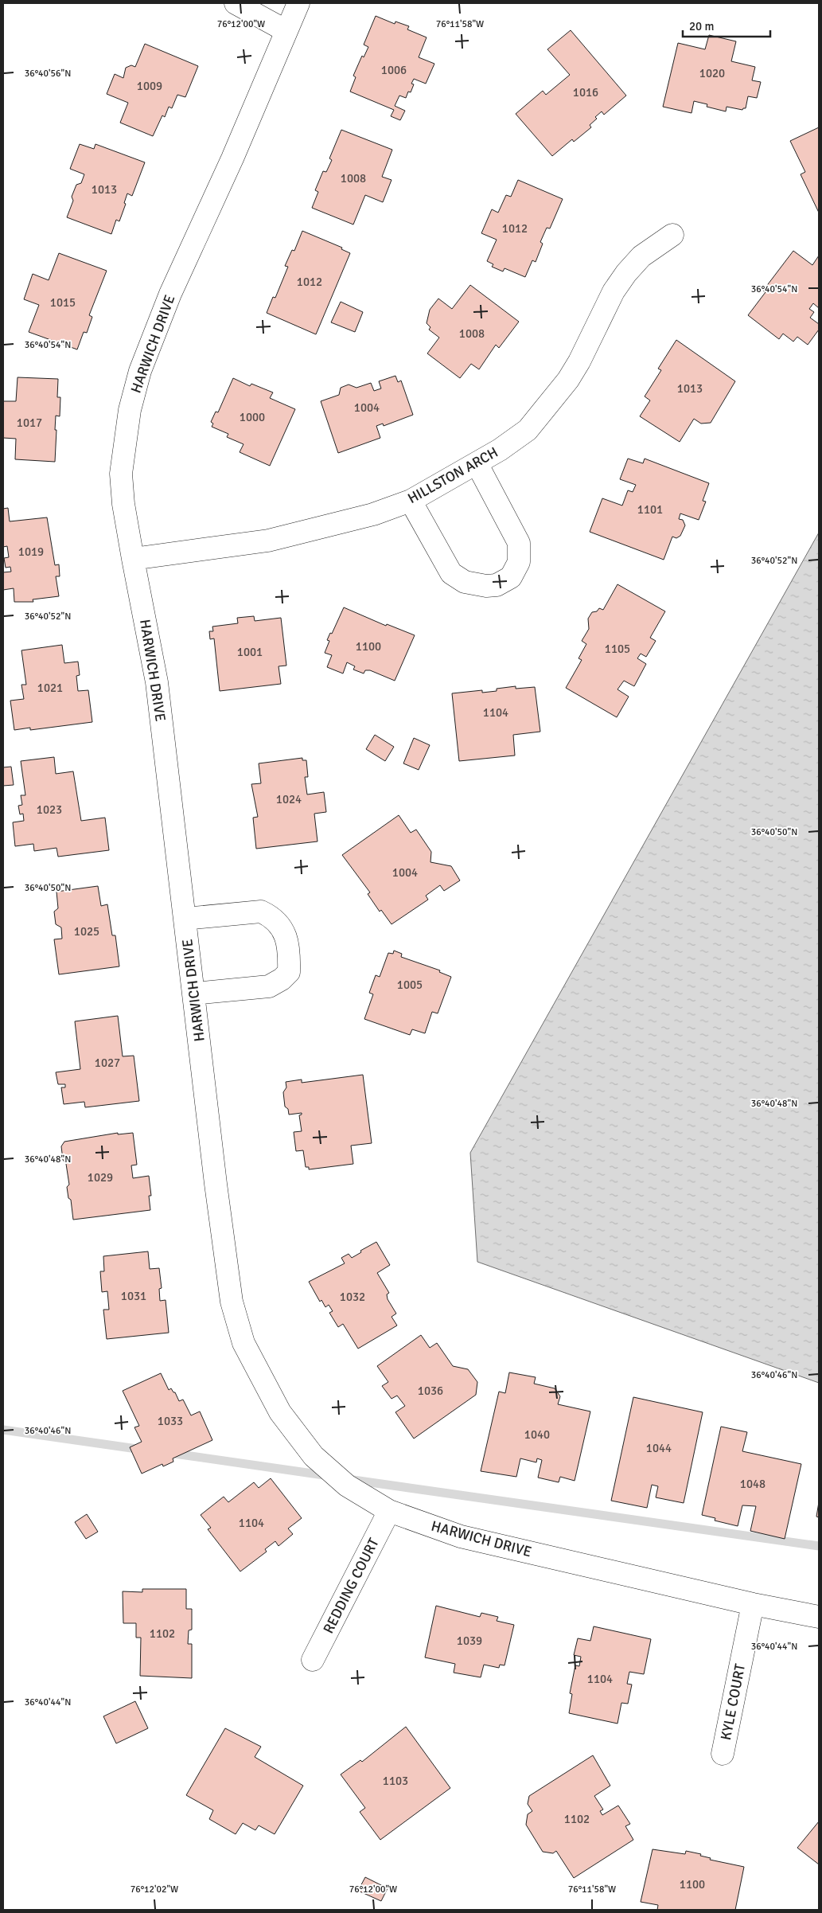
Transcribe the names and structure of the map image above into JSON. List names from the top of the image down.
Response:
{
  "streets": {
    "street": [
      "HARWICH DRIVE",
      "HILLSTON ARCH",
      "REDDING COURT",
      "KYLE COURT"
    ]
  },
  "crossings": [
    ["HARWICH DRIVE", "HILLSTON ARCH"],
    ["HARWICH DRIVE", "REDDING COURT"],
    ["HARWICH DRIVE", "KYLE COURT"]
  ],
  "house_numbers": [
    "1006",
    "1020",
    "1009",
    "1016",
    "1008",
    "1013",
    "1012",
    "1012",
    "1015",
    "1008",
    "1013",
    "1004",
    "1000",
    "1017",
    "1101",
    "1019",
    "1100",
    "1105",
    "1001",
    "1021",
    "1104",
    "1024",
    "1023",
    "1004",
    "1025",
    "1005",
    "1027",
    "1029",
    "1031",
    "1032",
    "1036",
    "1033",
    "1040",
    "1044",
    "1048",
    "1104",
    "1102",
    "1039",
    "1104",
    "1103",
    "1102",
    "1100"
  ],
  "scale_bar": "20 m",
  "coordinates": [
    "76°12'00\"W",
    "76°11'58\"W",
    "36°40'56\"N",
    "36°40'54\"N",
    "36°40'52\"N",
    "36°40'50\"N",
    "36°40'48\"N",
    "36°40'46\"N",
    "36°40'44\"N",
    "76°12'02\"W"
  ]
}
